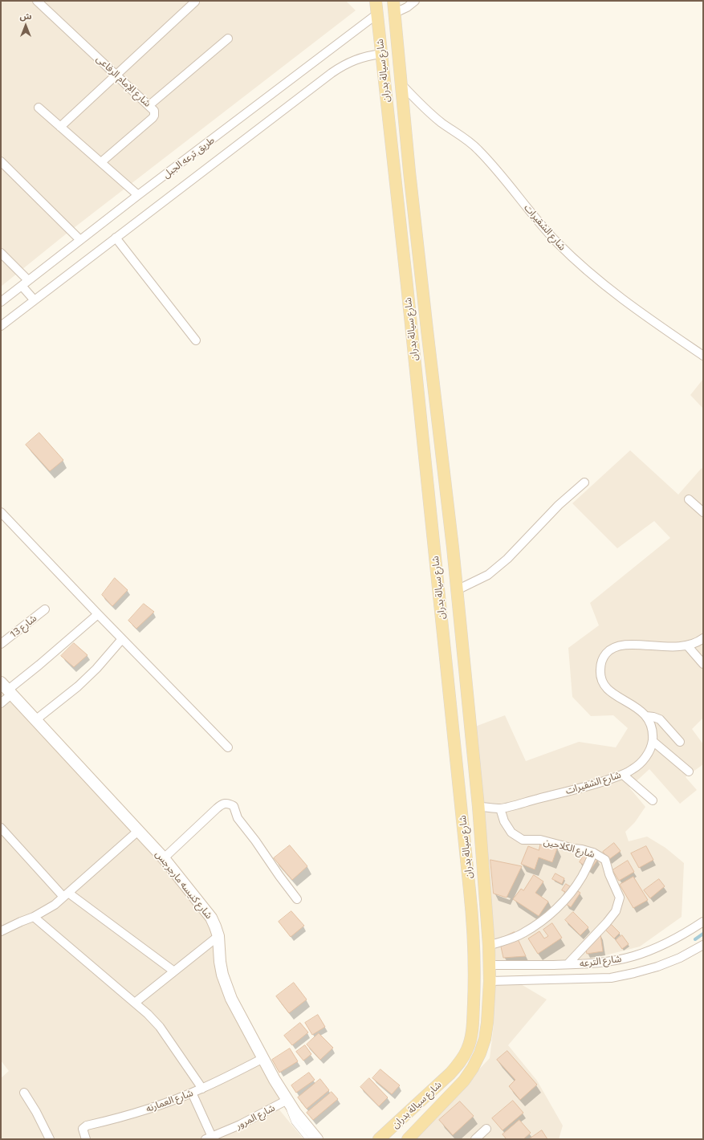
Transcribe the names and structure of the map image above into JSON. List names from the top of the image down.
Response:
{
  "streets": {
    "main road": ["شارع سيالة بدران"],
    "street": [
      "شارع الإمام الرفاعى",
      "طريق ترعه الجبل",
      "شارع الشقيرات",
      "شارع 13",
      "شارع الكلاحين",
      "شارع كنيسه مارجرجس",
      "شارع الترعه",
      "شارع العمارنه",
      "شارع المرور"
    ]
  },
  "crossings": [
    ["شارع سيالة بدران", "طريق ترعه الجبل"],
    ["شارع سيالة بدران", "شارع الشقيرات"],
    ["شارع سيالة بدران", "شارع الترعه"],
    ["شارع الشقيرات", "شارع الكلاحين"],
    ["شارع الكلاحين", "شارع الترعه"],
    ["شارع كنيسه مارجرجس", "شارع العمارنه"],
    ["شارع كنيسه مارجرجس", "شارع المرور"]
  ],
  "north": "top"
}
